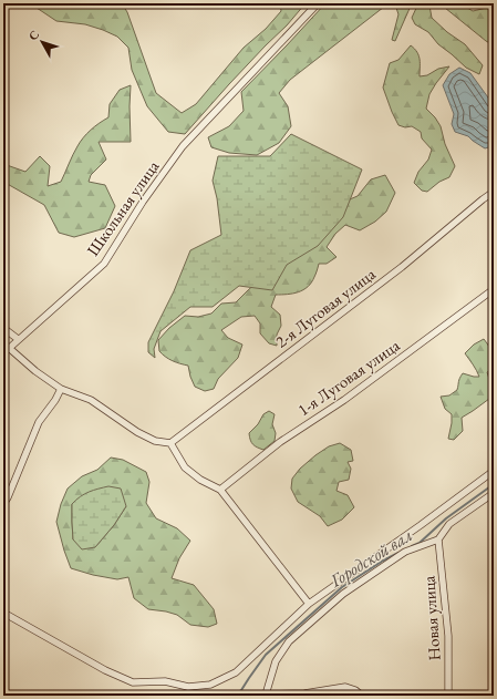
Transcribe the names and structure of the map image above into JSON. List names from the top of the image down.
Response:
{
  "streets": {
    "street": [
      "Школьная улица",
      "2-я Луговая улица",
      "1-я Луговая улица",
      "Новая улица"
    ]
  },
  "water": ["Городской вал"],
  "north": "top left"
}
